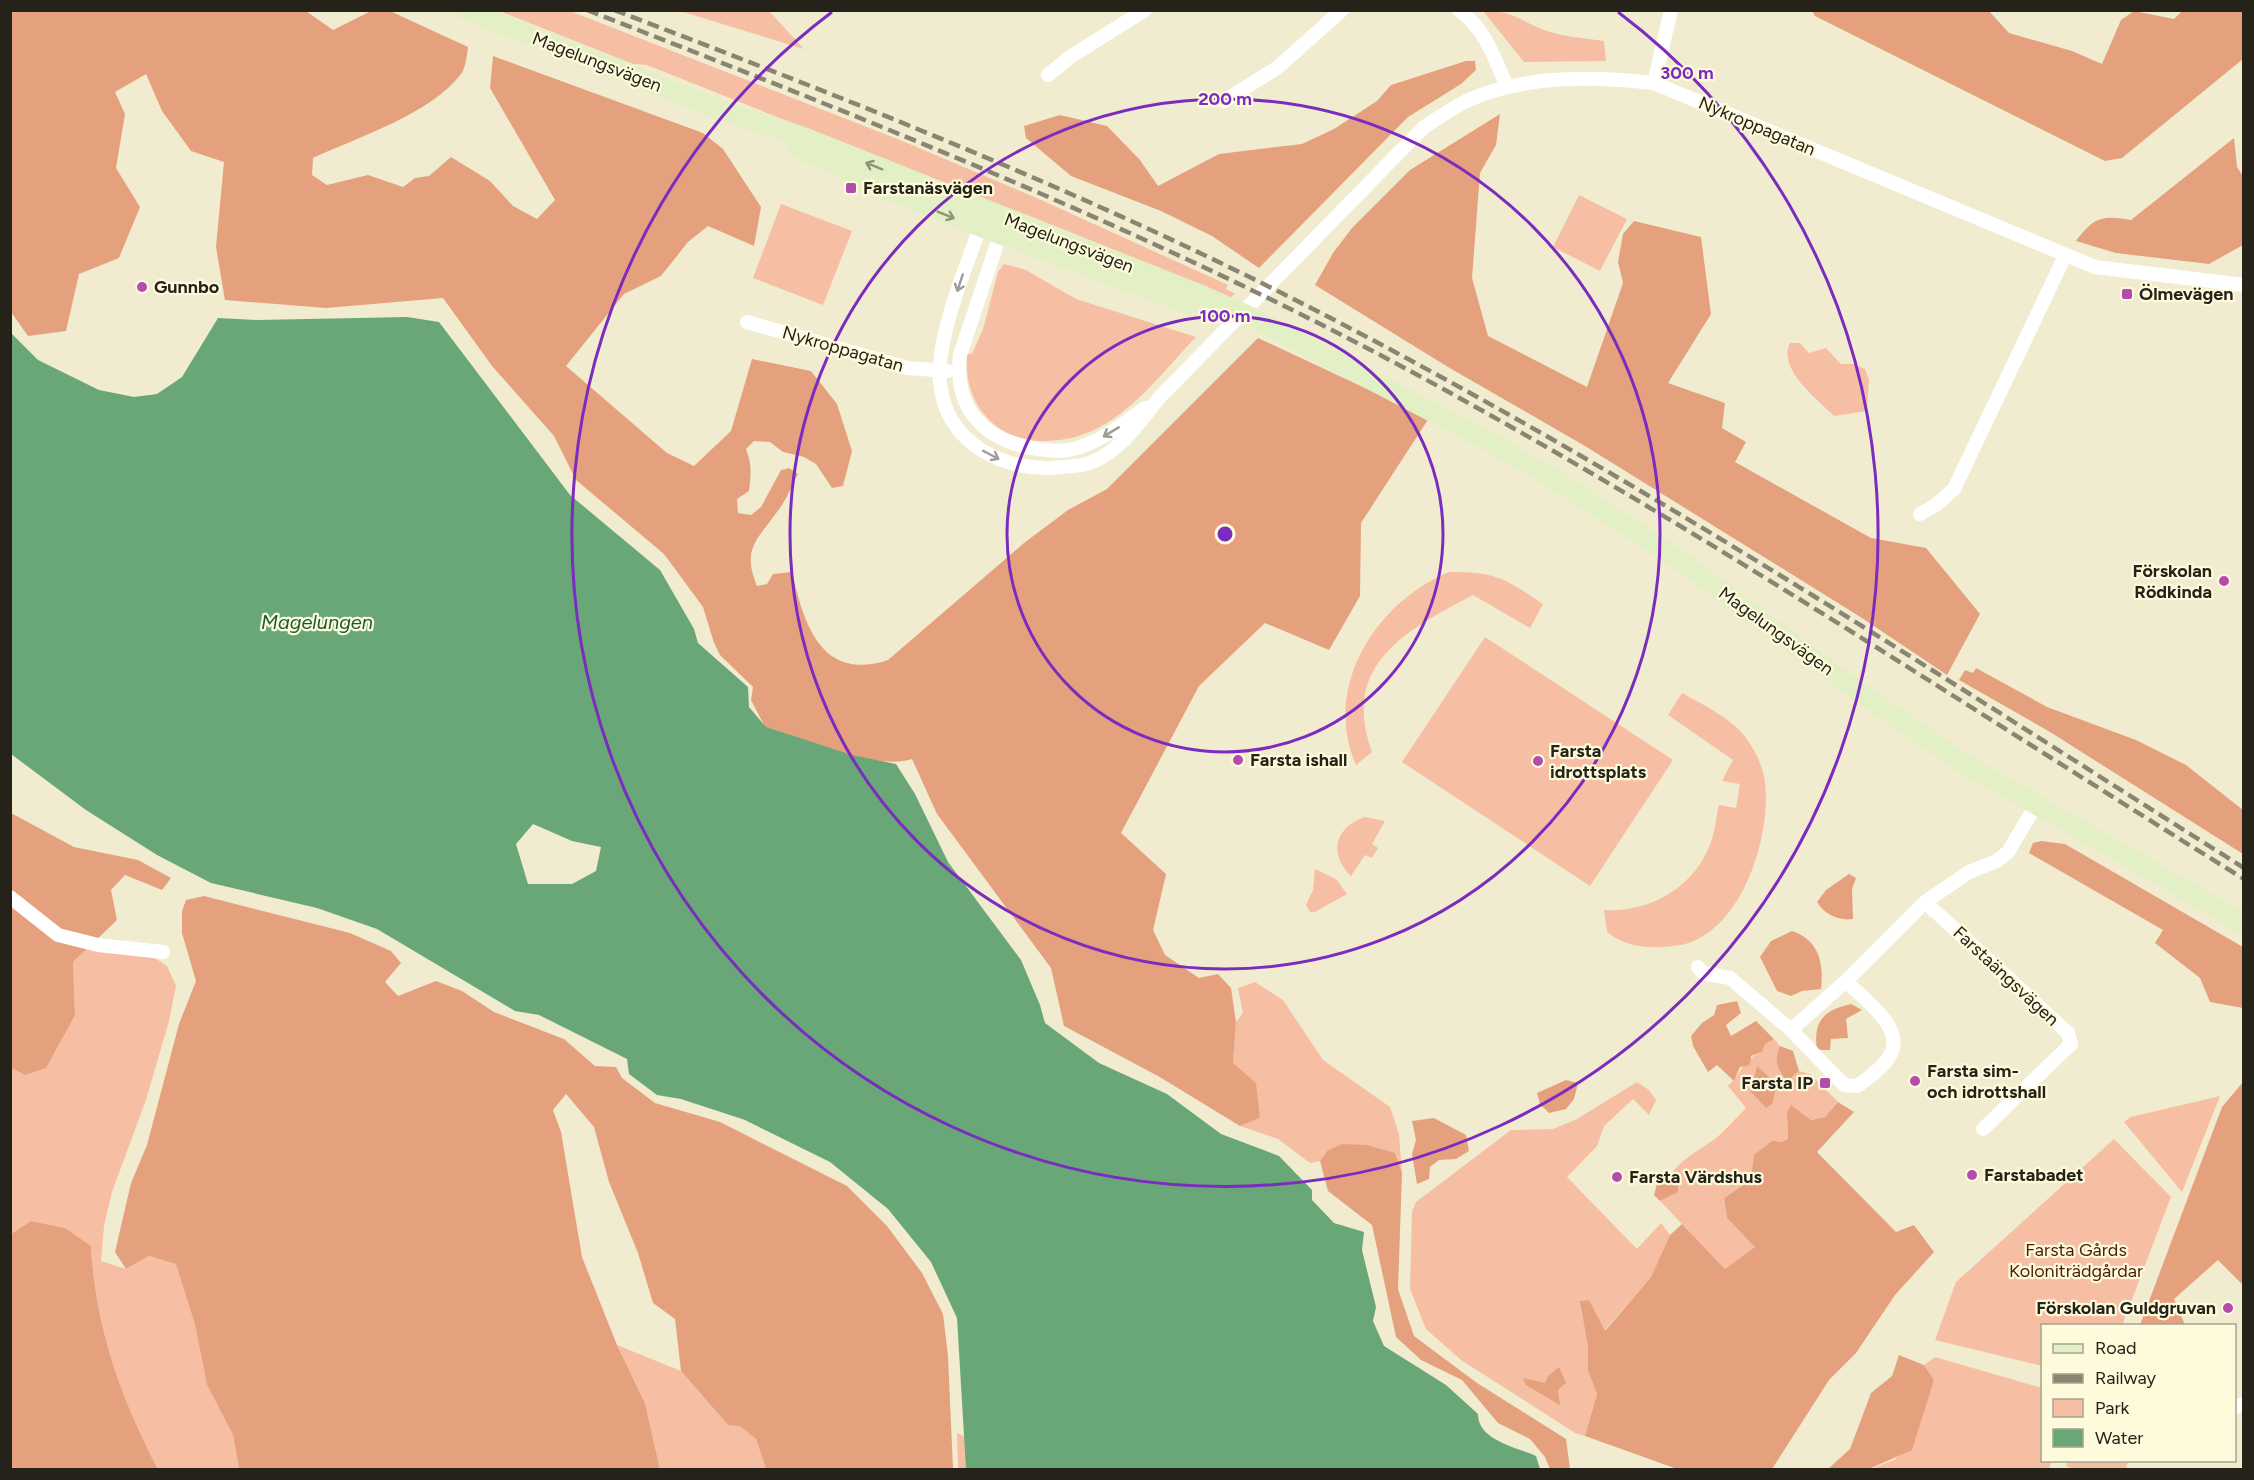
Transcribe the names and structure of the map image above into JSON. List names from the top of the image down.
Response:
{
  "streets": {
    "main road": ["Magelungsvägen"],
    "street": ["Nykroppagatan", "Farstaängsvägen"]
  },
  "crossings": [
    ["Magelungsvägen", "Nykroppagatan"]
  ],
  "water": ["Magelungen"],
  "parks": ["Farsta Gårds Koloniträdgårdar"],
  "places": {
    "transit": ["Farstanäsvägen", "Ölmevägen", "Farsta IP"],
    "other": [
      "Gunnbo",
      "Förskolan Rödkinda",
      "Farsta ishall",
      "Farsta idrottsplats",
      "Farsta sim- och idrottshall",
      "Farstabadet",
      "Farsta Värdshus",
      "Förskolan Guldgruvan"
    ]
  },
  "legend": [
    "Road",
    "Railway",
    "Park",
    "Water"
  ],
  "rings": ["300 m", "200 m", "100 m"]
}
